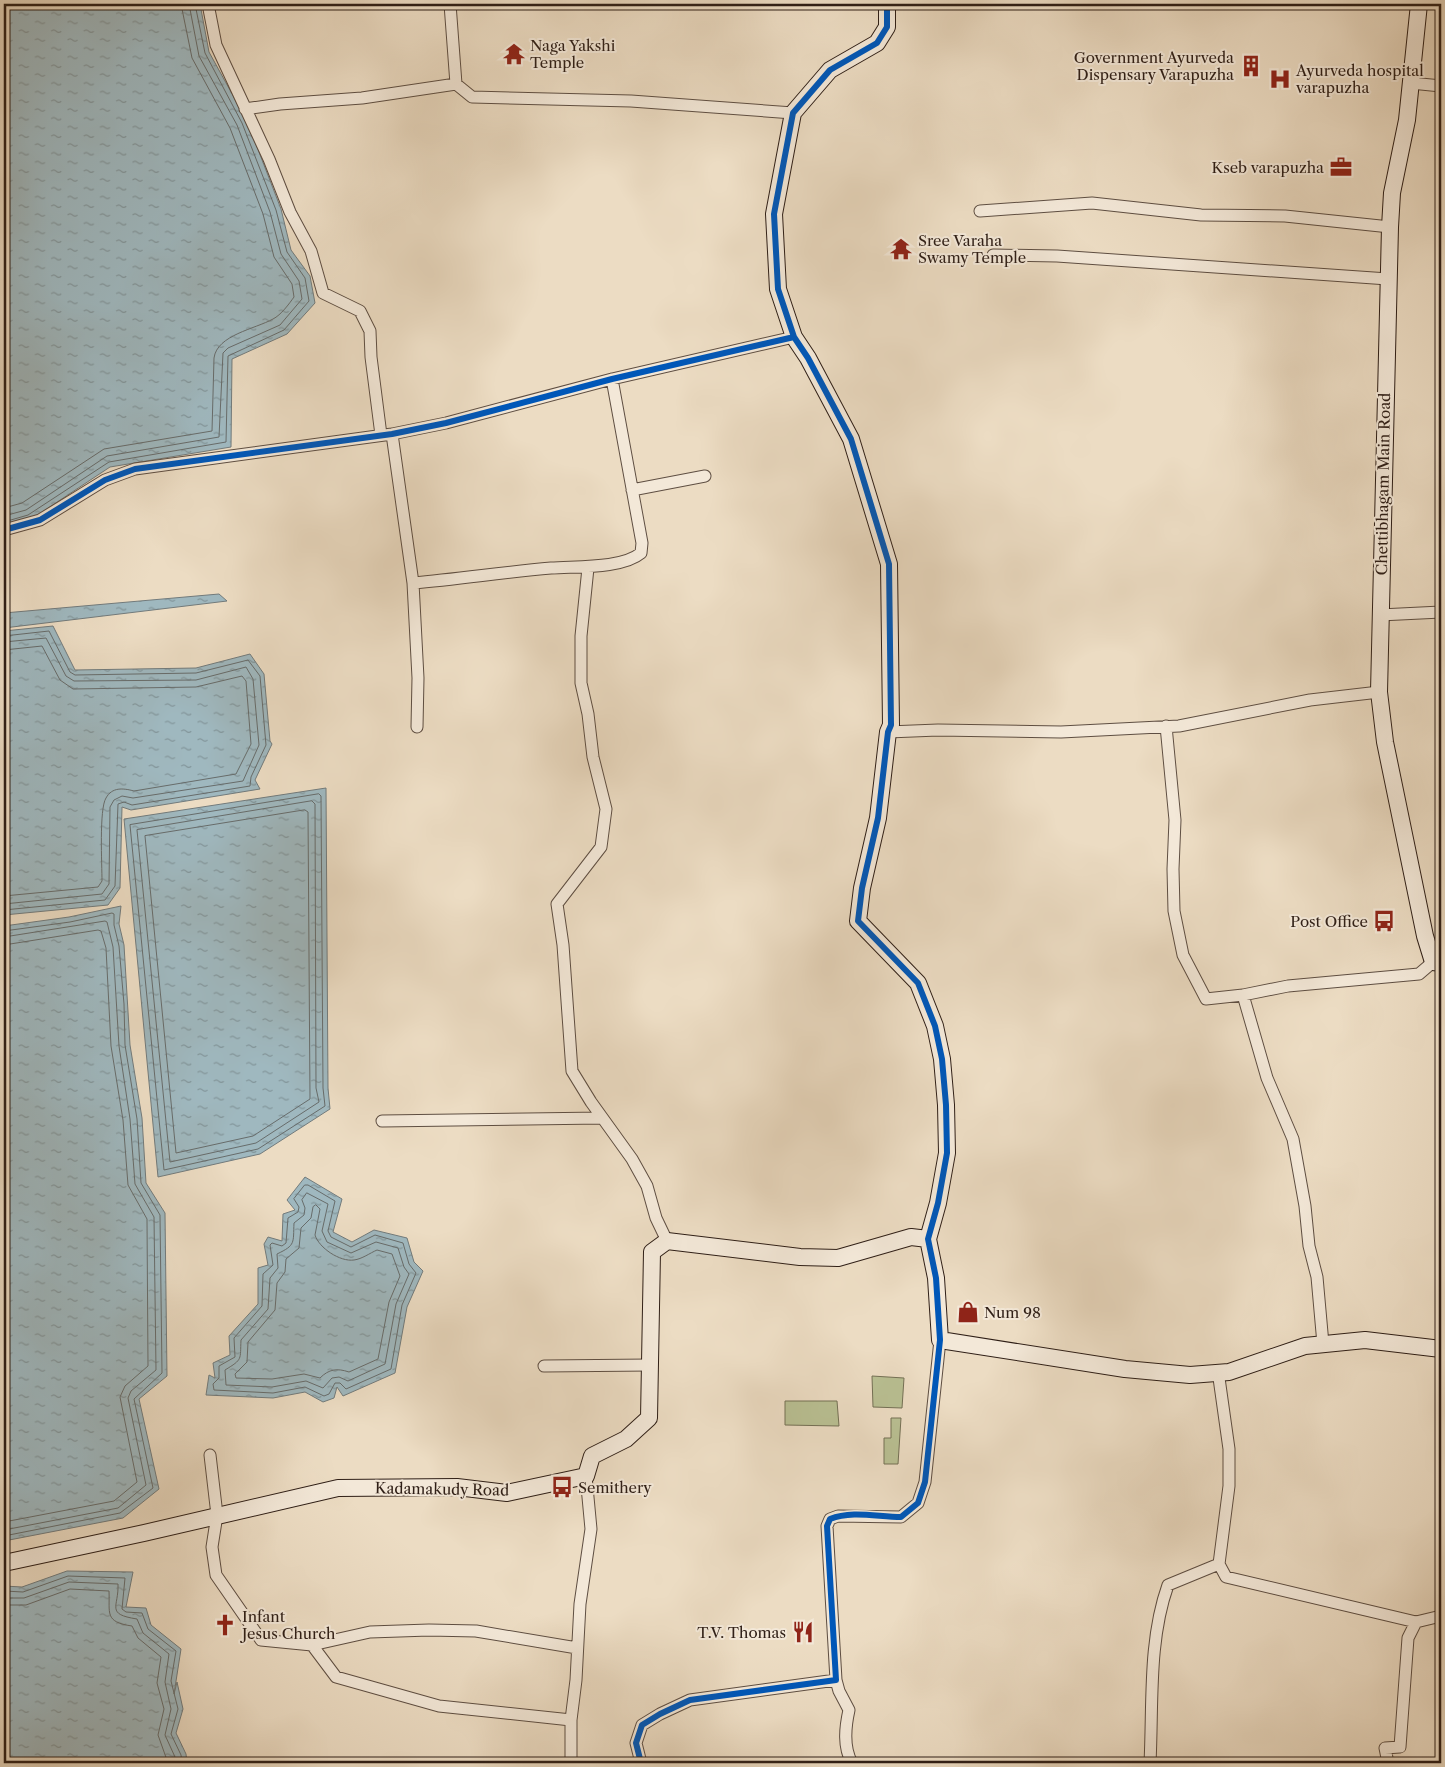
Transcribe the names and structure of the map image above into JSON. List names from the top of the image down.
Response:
{
  "streets": {
    "street": ["Chettibhagam Main Road", "Kadamakudy Road"]
  },
  "places": {
    "temple": ["Naga Yakshi Temple", "Sree Varaha Swamy Temple"],
    "building": ["Government Ayurveda Dispensary Varapuzha"],
    "hospital": ["Ayurveda hospital varapuzha"],
    "office": ["Kseb varapuzha"],
    "bus stop": ["Post Office", "Semithery"],
    "shop": ["Num 98"],
    "church": ["Infant Jesus Church"],
    "restaurant": ["T.V. Thomas"]
  }
}
